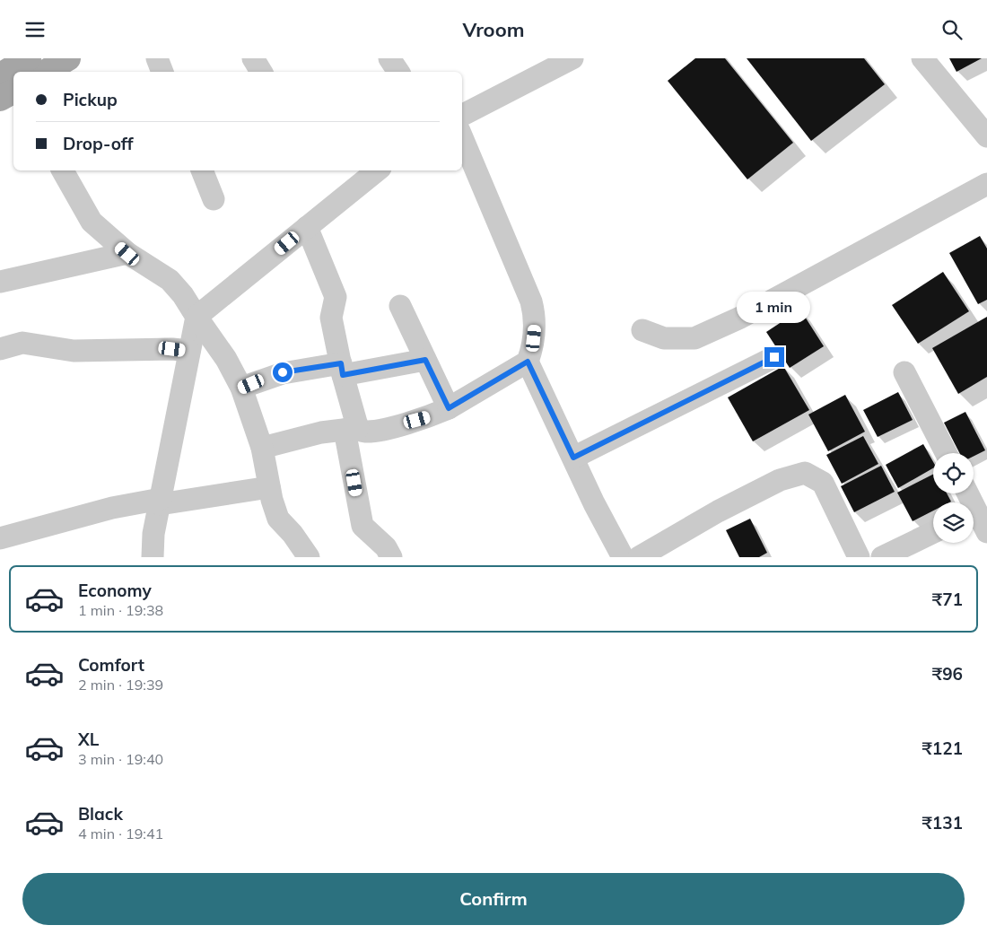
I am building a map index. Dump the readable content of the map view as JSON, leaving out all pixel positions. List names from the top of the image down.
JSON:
{
  "page": {
    "header": "Vroom",
    "banner": ["Pickup", "Drop-off"],
    "bubble": "1 min",
    "list": [
      {
        "name": "Economy",
        "note": "1 min · 19:38",
        "value": "₹71"
      },
      {
        "name": "Comfort",
        "note": "2 min · 19:39",
        "value": "₹96"
      },
      {
        "name": "XL",
        "note": "3 min · 19:40",
        "value": "₹121"
      },
      {
        "name": "Black",
        "note": "4 min · 19:41",
        "value": "₹131"
      }
    ],
    "buttons": "Confirm"
  }
}
